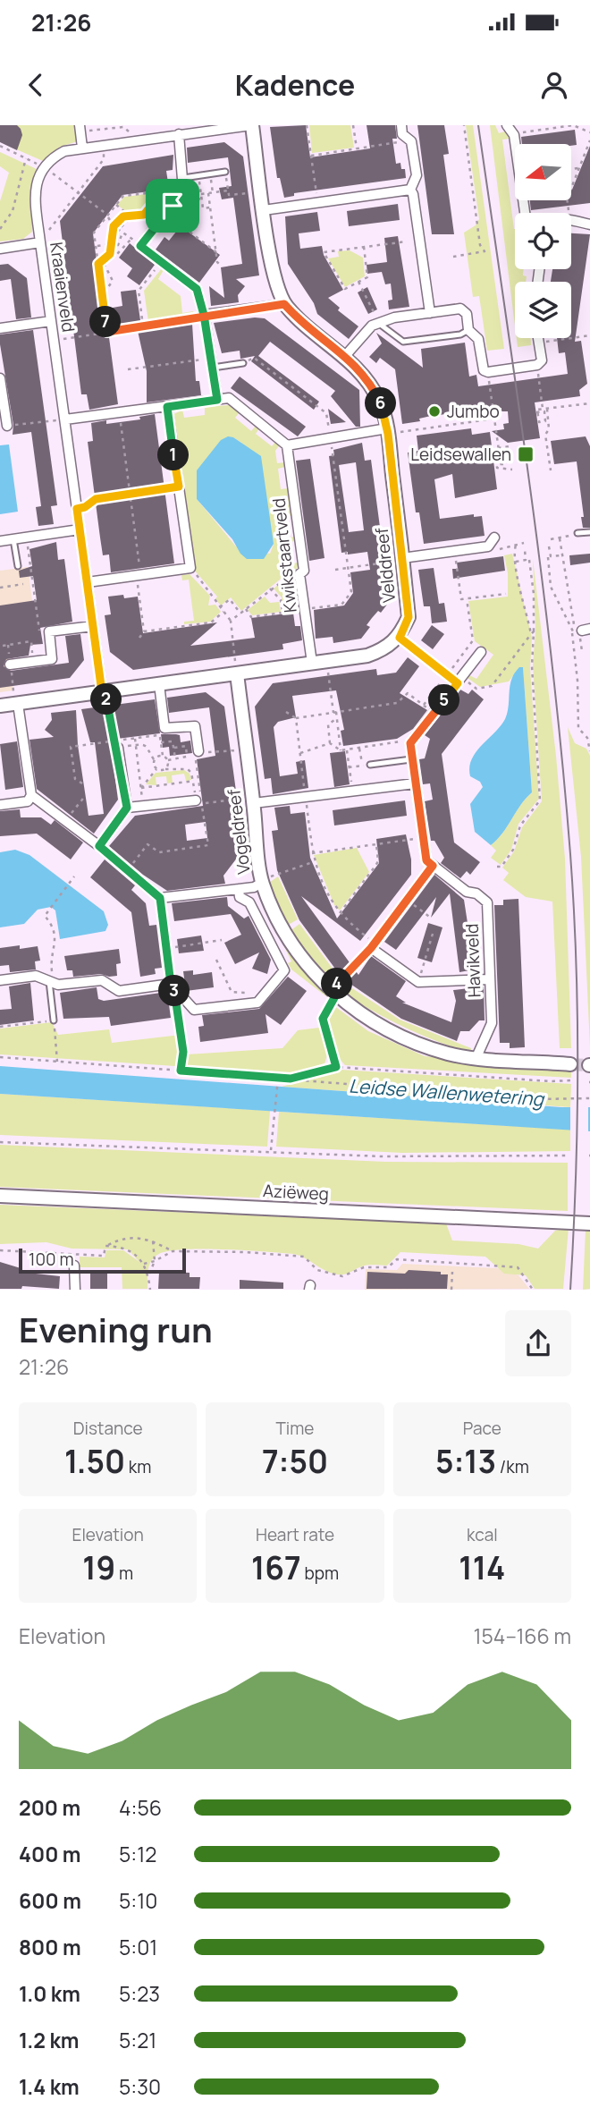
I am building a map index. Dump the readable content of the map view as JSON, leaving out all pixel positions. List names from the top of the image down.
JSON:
{
  "streets": {
    "street": [
      "Kraaienveld",
      "Kwikstaartveld",
      "Velddreef",
      "Vogeldreef",
      "Havikveld",
      "Aziëweg"
    ]
  },
  "crossings": [
    ["Vogeldreef", "Havikveld"]
  ],
  "water": ["Leidse Wallenwetering"],
  "places": {
    "other": ["Jumbo"],
    "transit": ["Leidsewallen"]
  },
  "scale_bar": "100 m",
  "north": "left",
  "page": {
    "status": "21:26",
    "header": "Kadence",
    "pins": [
      "7",
      "6",
      "1",
      "2",
      "5",
      "4",
      "3"
    ],
    "scale": "100 m",
    "heading": ["Evening run", "21:26"],
    "stats": [
      ["Distance", "1.50 km"],
      ["Time", "7:50"],
      ["Pace", "5:13 /km"],
      ["Elevation", "19 m"],
      ["Heart rate", "167 bpm"],
      ["kcal", "114"]
    ],
    "chart": ["Elevation", "154–166 m"],
    "list": [
      {
        "name": "200 m",
        "note": "4:56"
      },
      {
        "name": "400 m",
        "note": "5:12"
      },
      {
        "name": "600 m",
        "note": "5:10"
      },
      {
        "name": "800 m",
        "note": "5:01"
      },
      {
        "name": "1.0 km",
        "note": "5:23"
      },
      {
        "name": "1.2 km",
        "note": "5:21"
      },
      {
        "name": "1.4 km",
        "note": "5:30"
      }
    ]
  }
}
